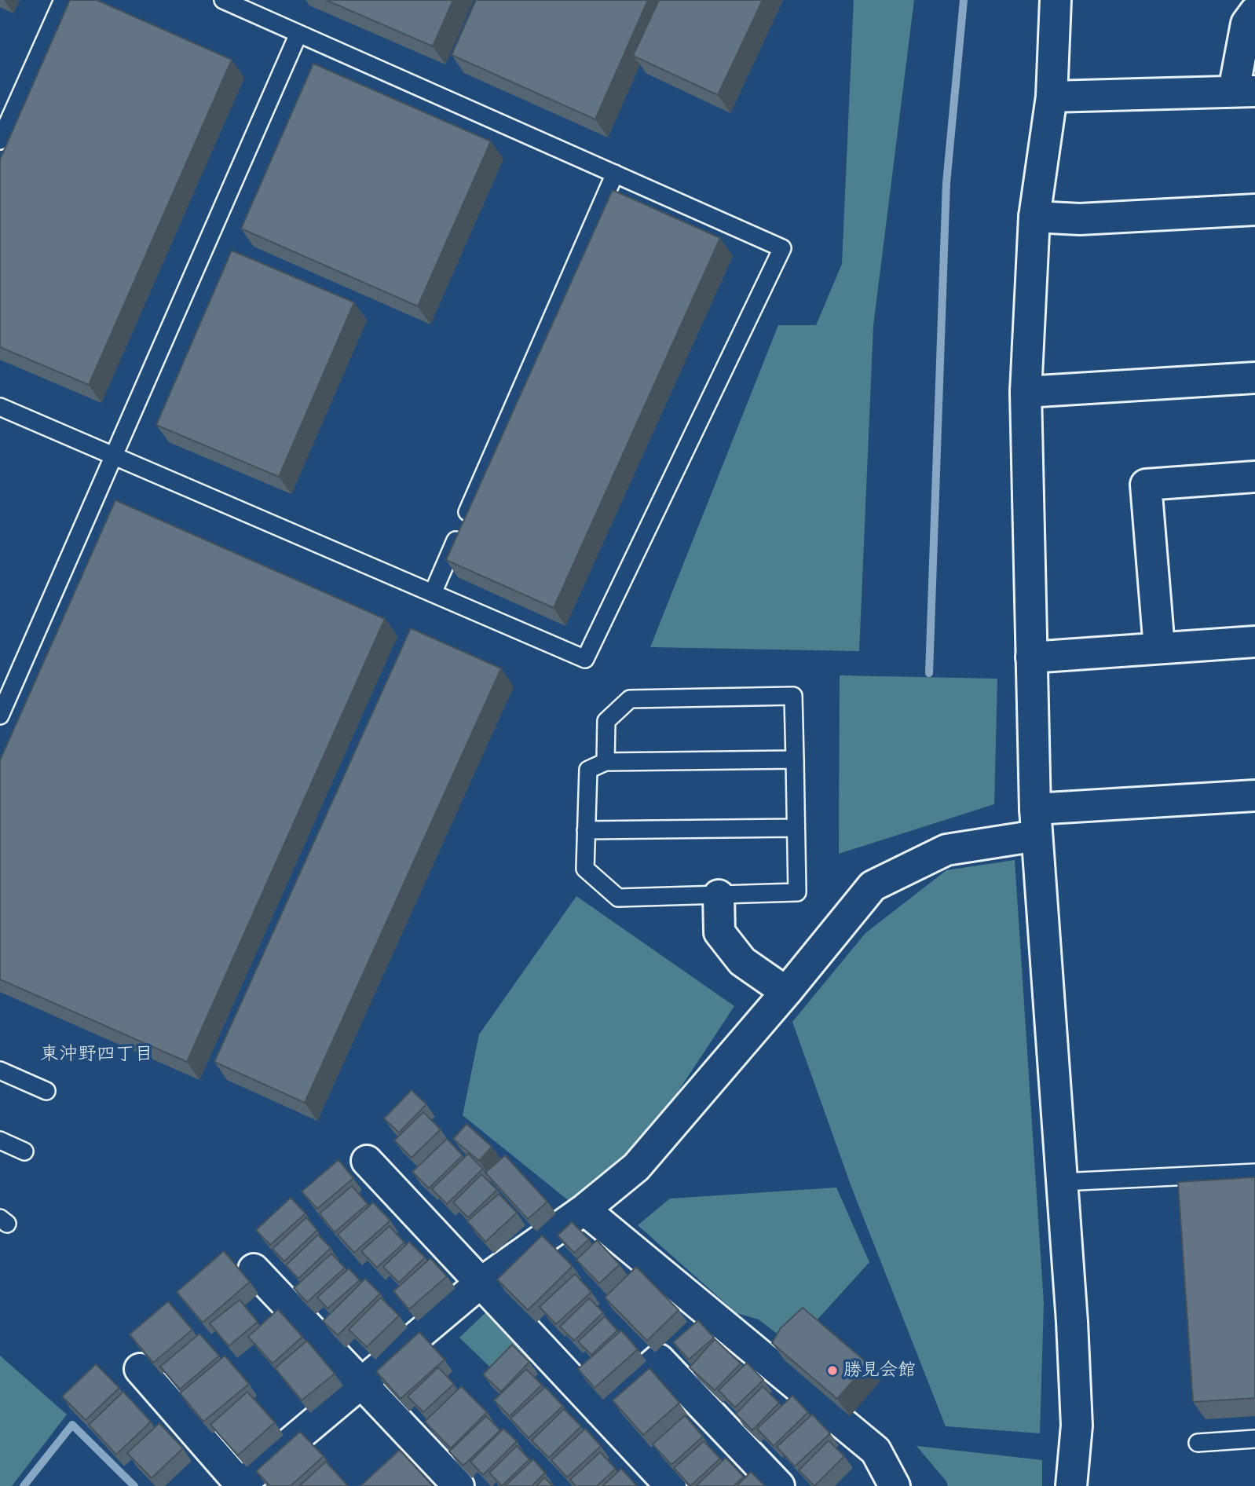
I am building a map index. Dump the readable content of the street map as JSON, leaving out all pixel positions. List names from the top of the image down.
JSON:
{
  "districts": ["東沖野四丁目"],
  "places": ["勝見会館"]
}
